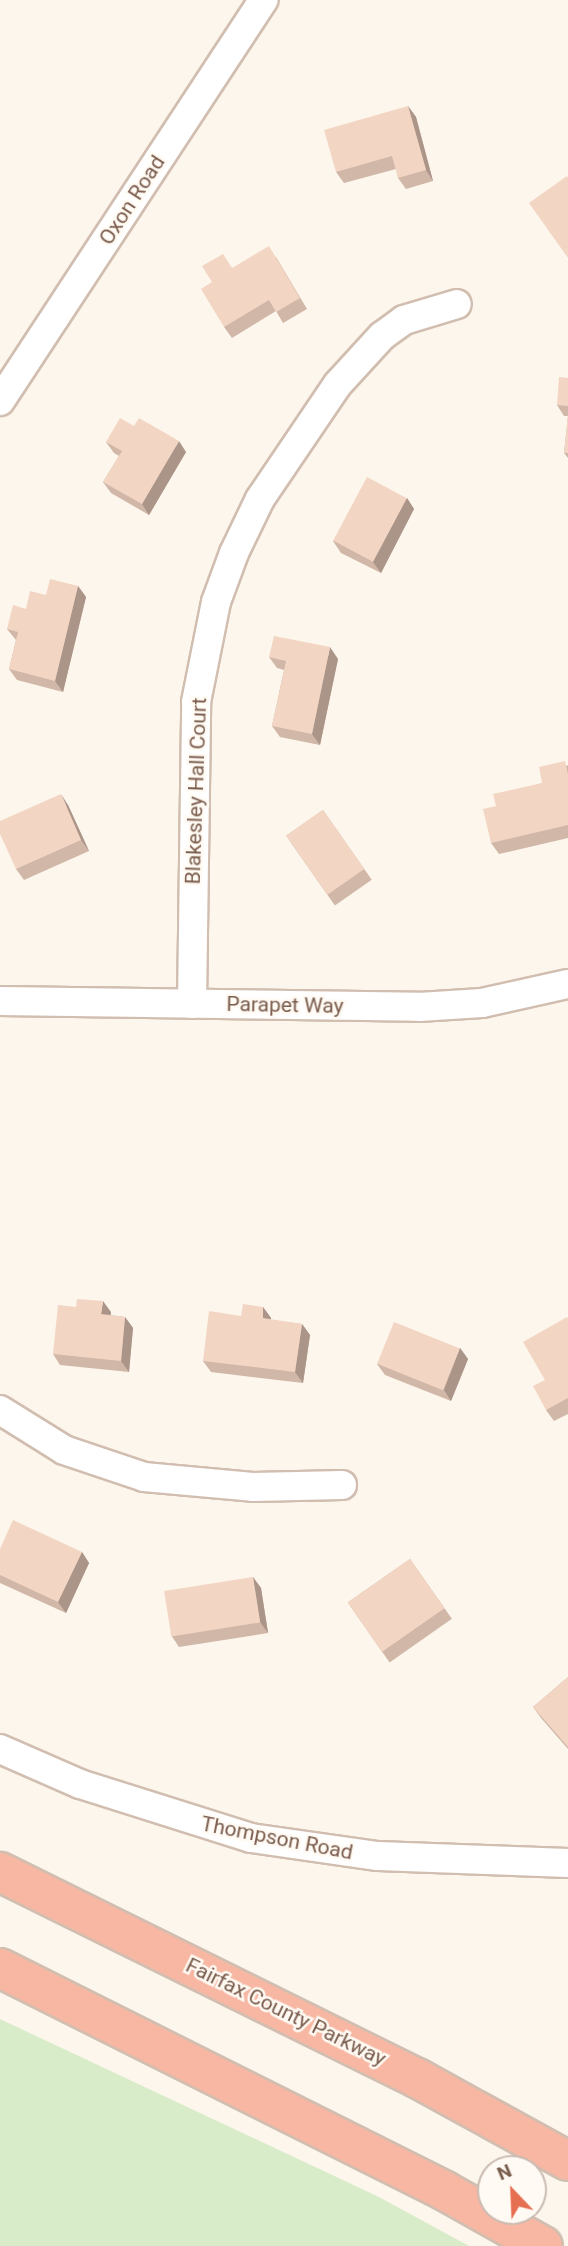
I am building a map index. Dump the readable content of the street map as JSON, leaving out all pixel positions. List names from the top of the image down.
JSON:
{
  "streets": {
    "highway": ["Fairfax County Parkway"],
    "street": [
      "Oxon Road",
      "Blakesley Hall Court",
      "Parapet Way",
      "Thompson Road"
    ]
  },
  "crossings": [
    ["Blakesley Hall Court", "Parapet Way"]
  ],
  "north": "top left"
}
